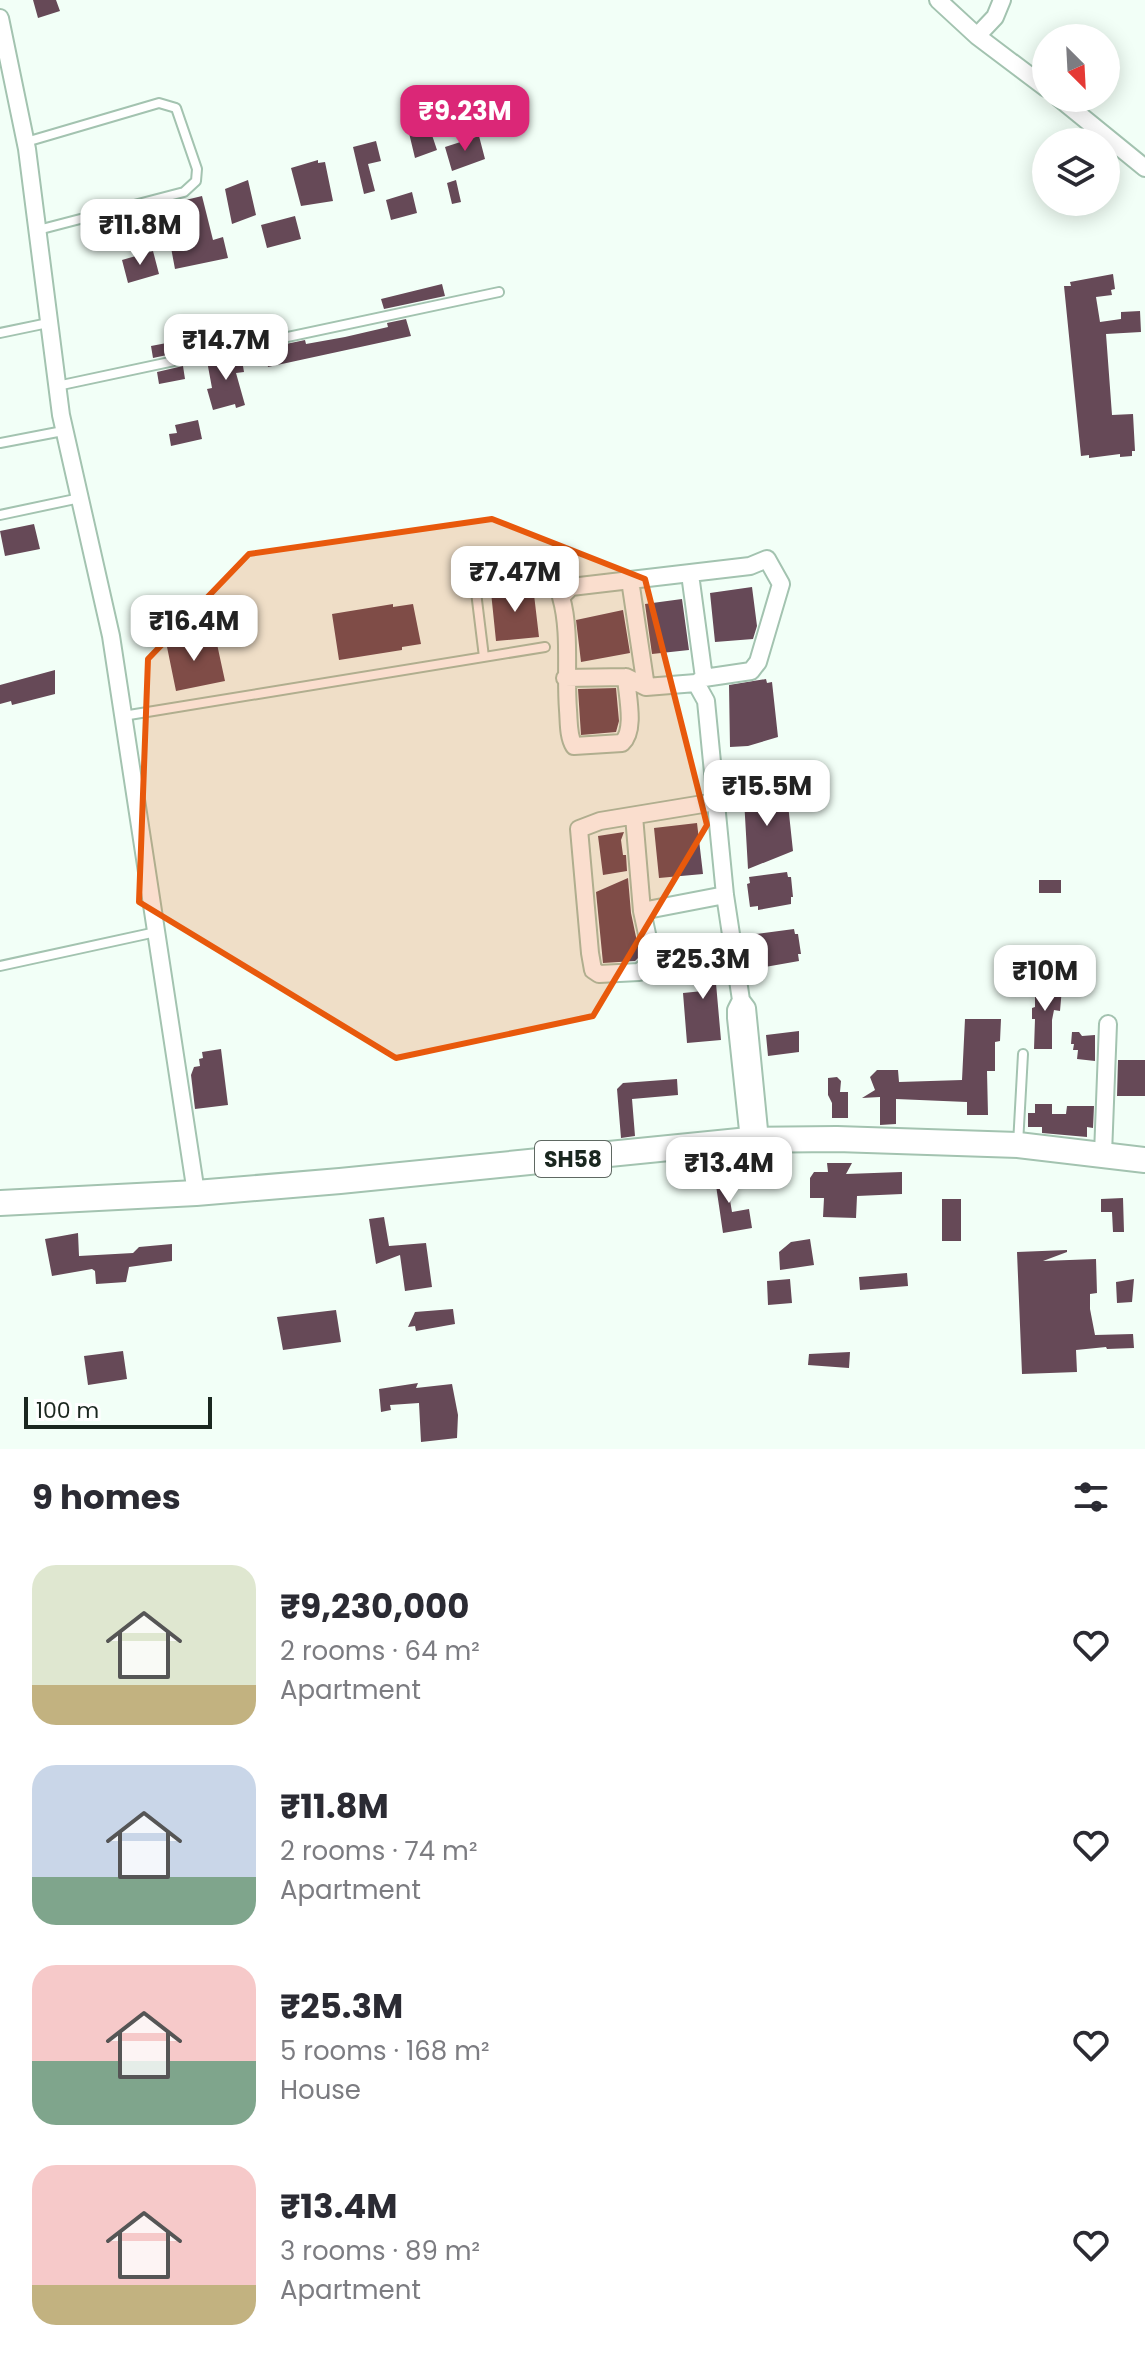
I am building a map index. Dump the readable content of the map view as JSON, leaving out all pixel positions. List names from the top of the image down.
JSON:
{
  "streets": {
    "main road": ["SH58"]
  },
  "scale_bar": "100 m",
  "north": "bottom right",
  "page": {
    "price": [
      "₹9.23M",
      "₹11.8M",
      "₹14.7M",
      "₹7.47M",
      "₹16.4M",
      "₹15.5M",
      "₹25.3M",
      "₹10M",
      "₹13.4M"
    ],
    "scale": "100 m",
    "heading": "9 homes",
    "list": [
      {
        "name": "₹9,230,000",
        "note": "2 rooms · 64 m² · Apartment"
      },
      {
        "name": "₹11.8M",
        "note": "2 rooms · 74 m² · Apartment"
      },
      {
        "name": "₹25.3M",
        "note": "5 rooms · 168 m² · House"
      },
      {
        "name": "₹13.4M",
        "note": "3 rooms · 89 m² · Apartment"
      }
    ]
  }
}
